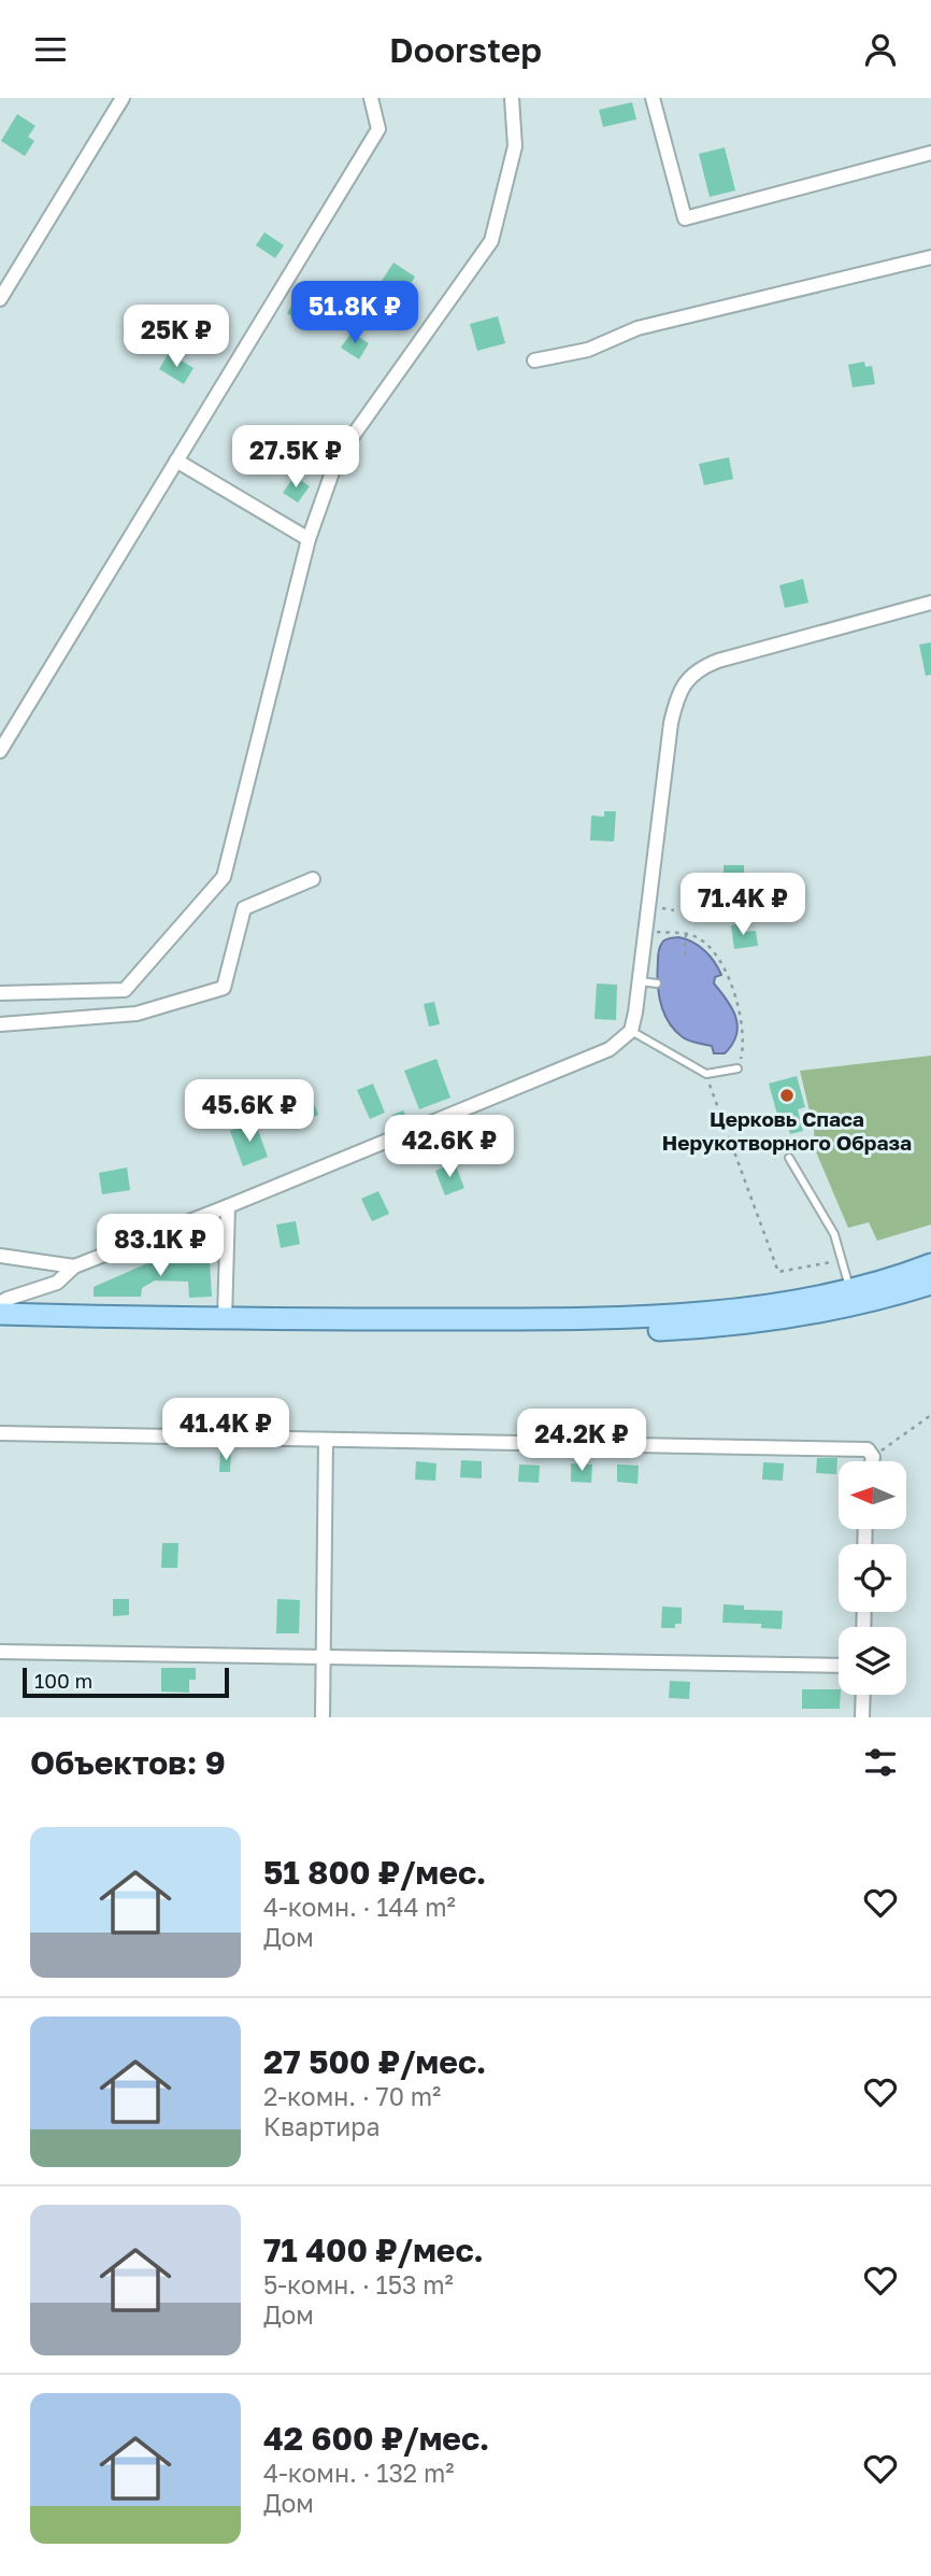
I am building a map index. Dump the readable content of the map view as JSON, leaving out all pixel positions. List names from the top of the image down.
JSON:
{
  "places": ["Церковь Спаса Нерукотворного Образа"],
  "scale_bar": "100 m",
  "north": "left",
  "page": {
    "header": "Doorstep",
    "price": [
      "51.8K ₽",
      "25K ₽",
      "27.5K ₽",
      "71.4K ₽",
      "45.6K ₽",
      "42.6K ₽",
      "83.1K ₽",
      "41.4K ₽",
      "24.2K ₽"
    ],
    "scale": "100 m",
    "heading": "Объектов: 9",
    "list": [
      {
        "name": "51 800 ₽/мес.",
        "note": "4-комн. · 144 m² · Дом"
      },
      {
        "name": "27 500 ₽/мес.",
        "note": "2-комн. · 70 m² · Квартира"
      },
      {
        "name": "71 400 ₽/мес.",
        "note": "5-комн. · 153 m² · Дом"
      },
      {
        "name": "42 600 ₽/мес.",
        "note": "4-комн. · 132 m² · Дом"
      }
    ]
  }
}
